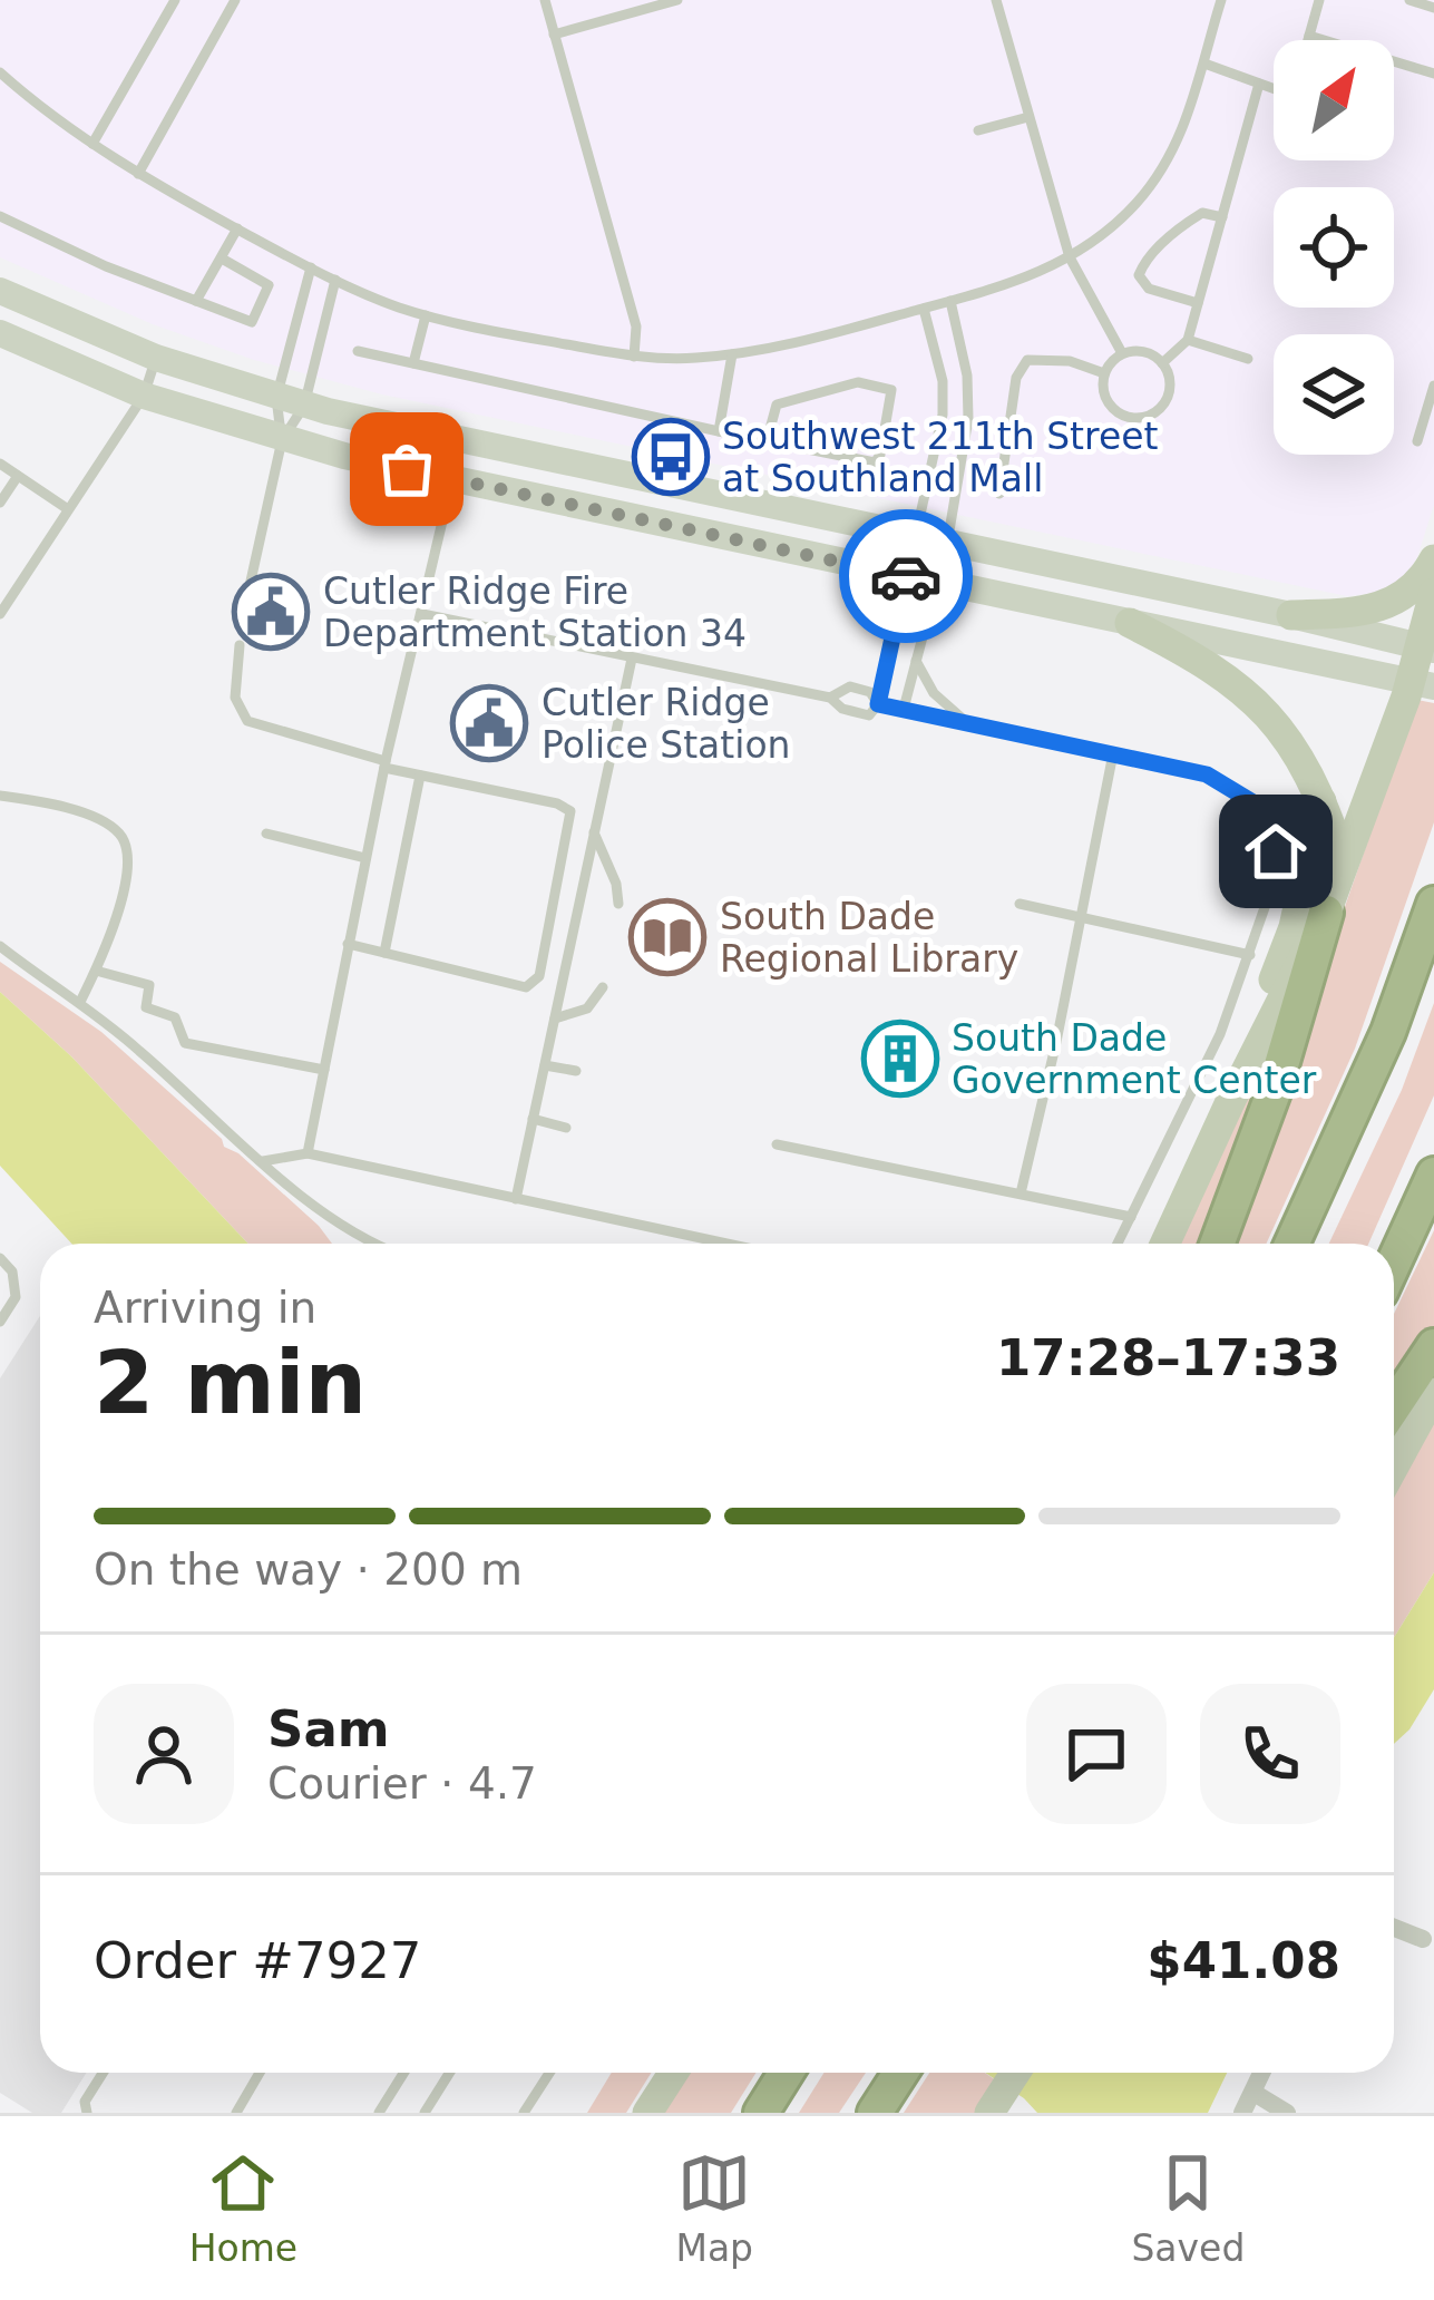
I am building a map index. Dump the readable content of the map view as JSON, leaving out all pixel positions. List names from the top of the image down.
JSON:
{
  "places": {
    "bus stop": ["Southwest 211th Street at Southland Mall"],
    "public building": ["Cutler Ridge Fire Department Station 34", "Cutler Ridge Police Station"],
    "library": ["South Dade Regional Library"],
    "building": ["South Dade Government Center"]
  },
  "north": "top right",
  "page": {
    "heading": ["2 min", "Arriving in", "17:28–17:33"],
    "panel": [
      "Sam",
      "Courier · 4.7",
      "Order #7927",
      "$41.08"
    ],
    "bar": "On the way · 200 m",
    "tabs": ["Home", "Map", "Saved"]
  }
}
